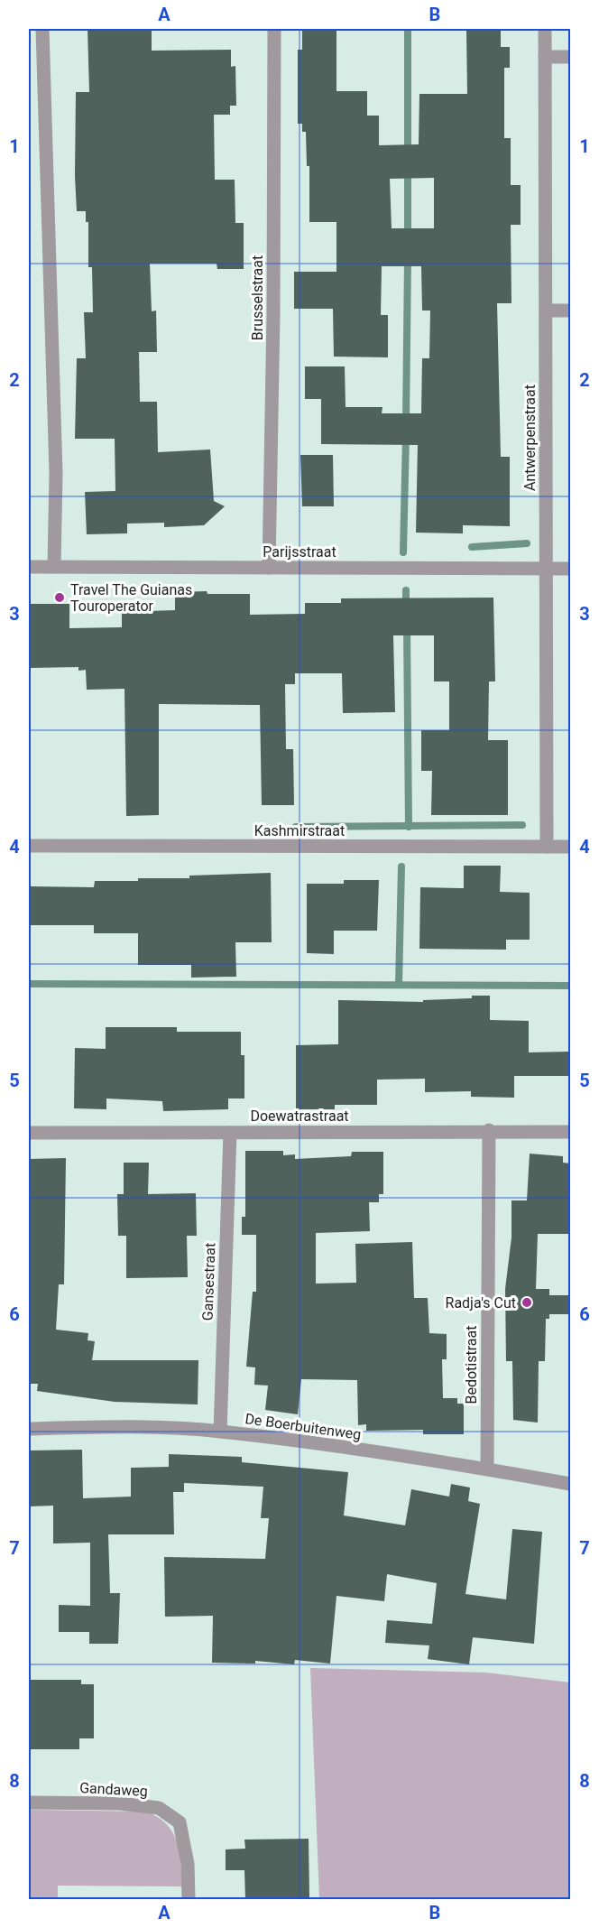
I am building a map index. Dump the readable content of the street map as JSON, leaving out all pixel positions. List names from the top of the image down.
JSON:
{
  "streets": {
    "street": [
      "Brusselstraat",
      "Antwerpenstraat",
      "Parijsstraat",
      "Kashmirstraat",
      "Doewatrastraat",
      "Gansestraat",
      "Bedotistraat",
      "De Boerbuitenweg",
      "Gandaweg"
    ]
  },
  "crossings": [
    ["Brusselstraat", "Parijsstraat"],
    ["Antwerpenstraat", "Parijsstraat"],
    ["Antwerpenstraat", "Kashmirstraat"],
    ["Doewatrastraat", "Gansestraat"],
    ["Doewatrastraat", "Bedotistraat"],
    ["Gansestraat", "De Boerbuitenweg"],
    ["Bedotistraat", "De Boerbuitenweg"]
  ],
  "places": ["Travel The Guianas Touroperator", "Radja's Cut"],
  "grid": {
    "columns": ["A", "B"],
    "rows": [
      "1",
      "2",
      "3",
      "4",
      "5",
      "6",
      "7",
      "8"
    ]
  }
}
